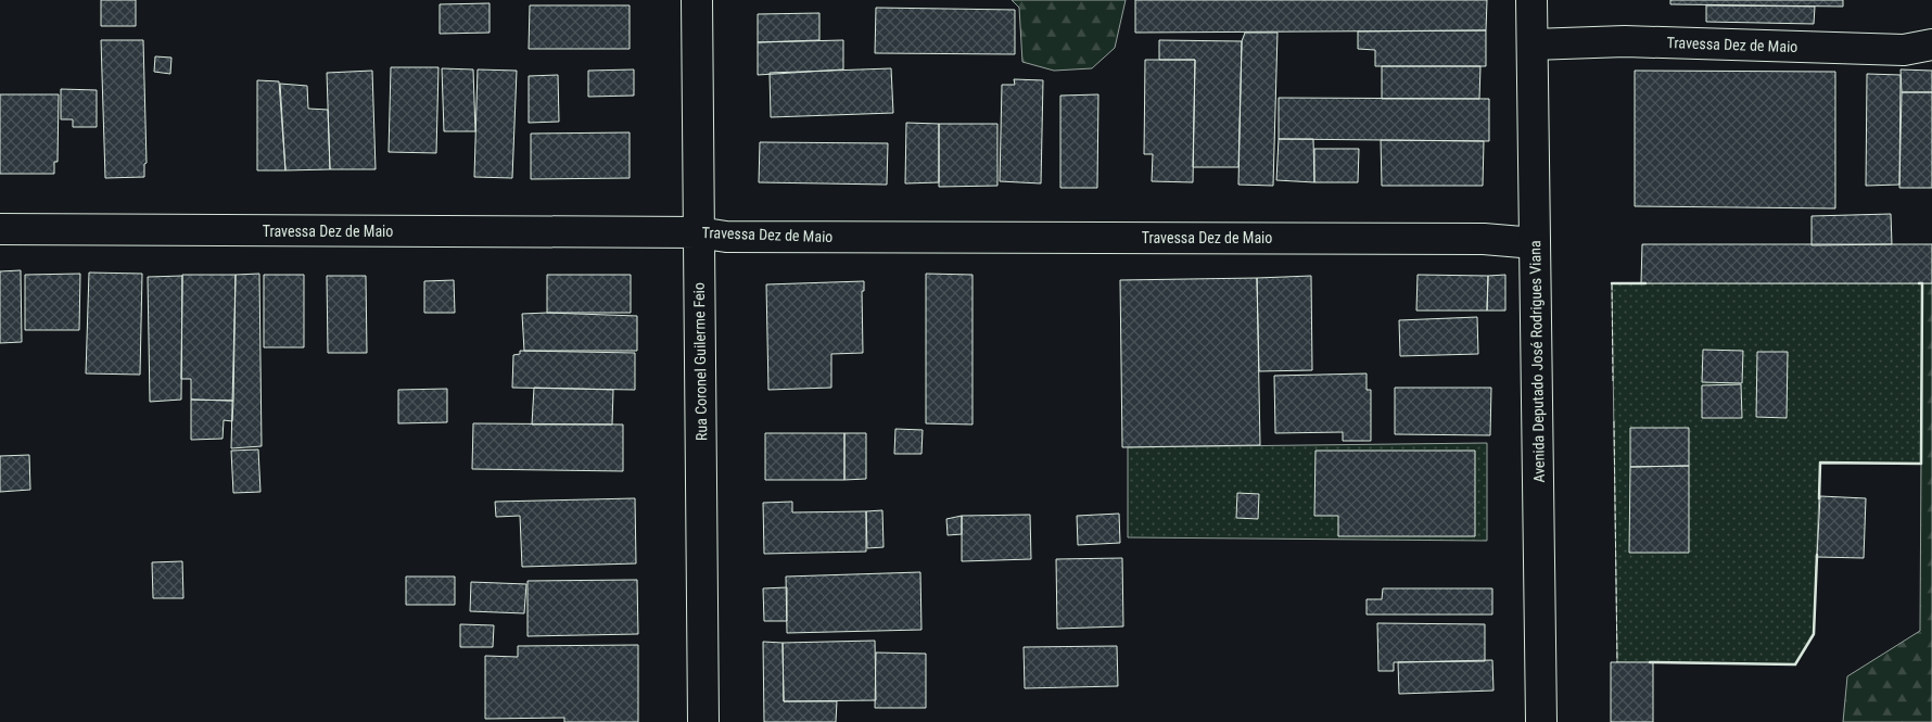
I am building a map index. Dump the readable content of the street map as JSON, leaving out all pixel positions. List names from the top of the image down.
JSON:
{
  "streets": {
    "street": ["Travessa Dez de Maio", "Rua Coronel Guilerme Feio", "Avenida Deputado José Rodrigues Viana"]
  },
  "crossings": [
    ["Travessa Dez de Maio", "Rua Coronel Guilerme Feio"],
    ["Travessa Dez de Maio", "Avenida Deputado José Rodrigues Viana"]
  ]
}
